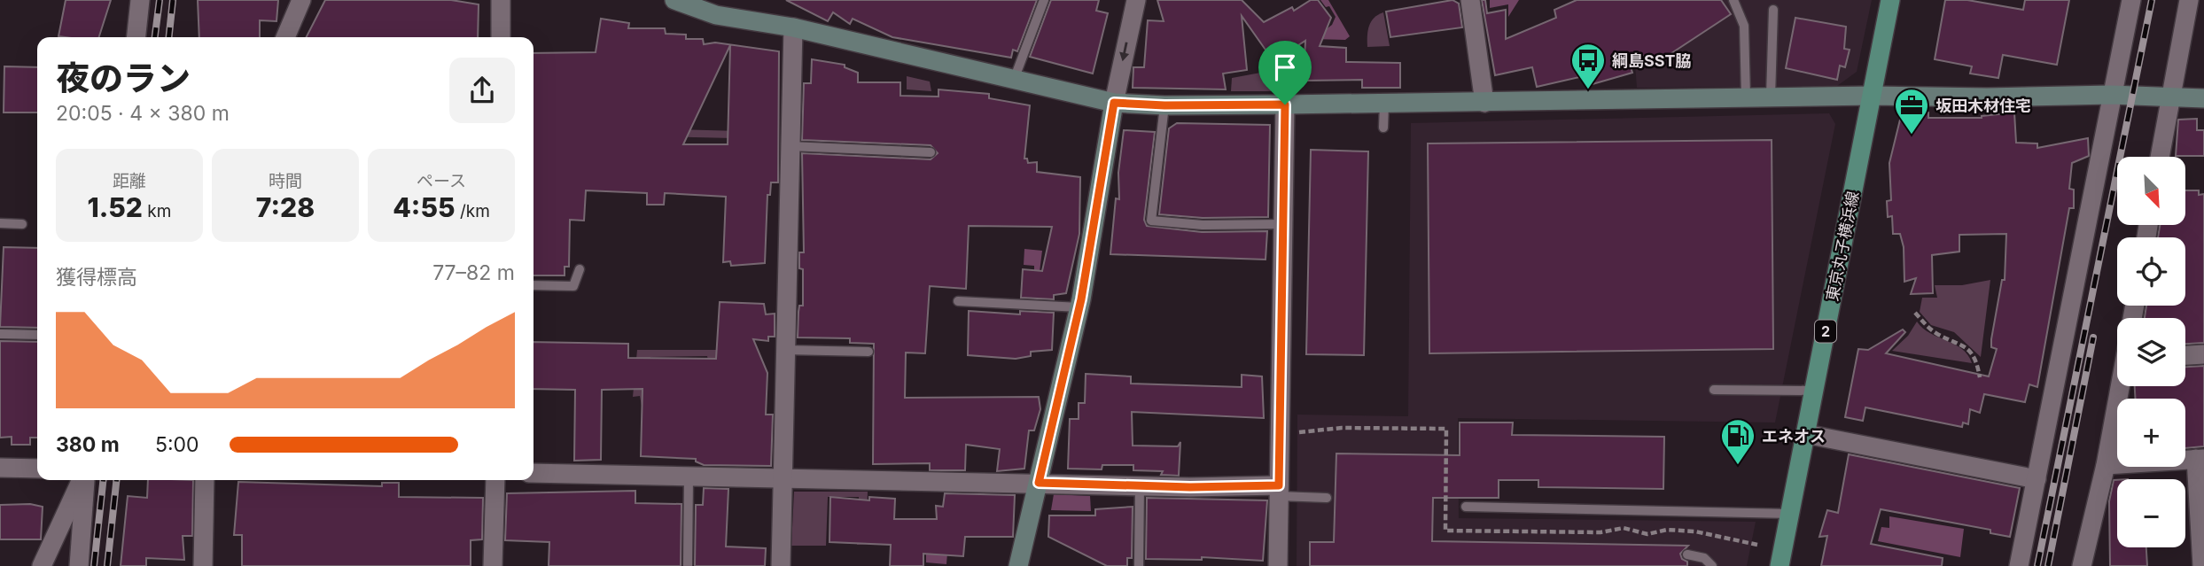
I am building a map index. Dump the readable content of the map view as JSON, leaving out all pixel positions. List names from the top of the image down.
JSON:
{
  "streets": {
    "main road": ["東京丸子横浜線", "2"]
  },
  "places": {
    "bus stop": ["綱島SST脇"],
    "office": ["坂田木材住宅"],
    "fuel station": ["エネオス"]
  },
  "north": "bottom right",
  "page": {
    "heading": ["夜のラン", "20:05 · 4 × 380 m"],
    "stats": [
      ["距離", "1.52 km"],
      ["時間", "7:28"],
      ["ペース", "4:55 /km"]
    ],
    "map_buttons": ["+", "−"],
    "chart": ["獲得標高", "77–82 m"],
    "list": [
      {
        "name": "380 m",
        "note": "5:00"
      }
    ]
  }
}
